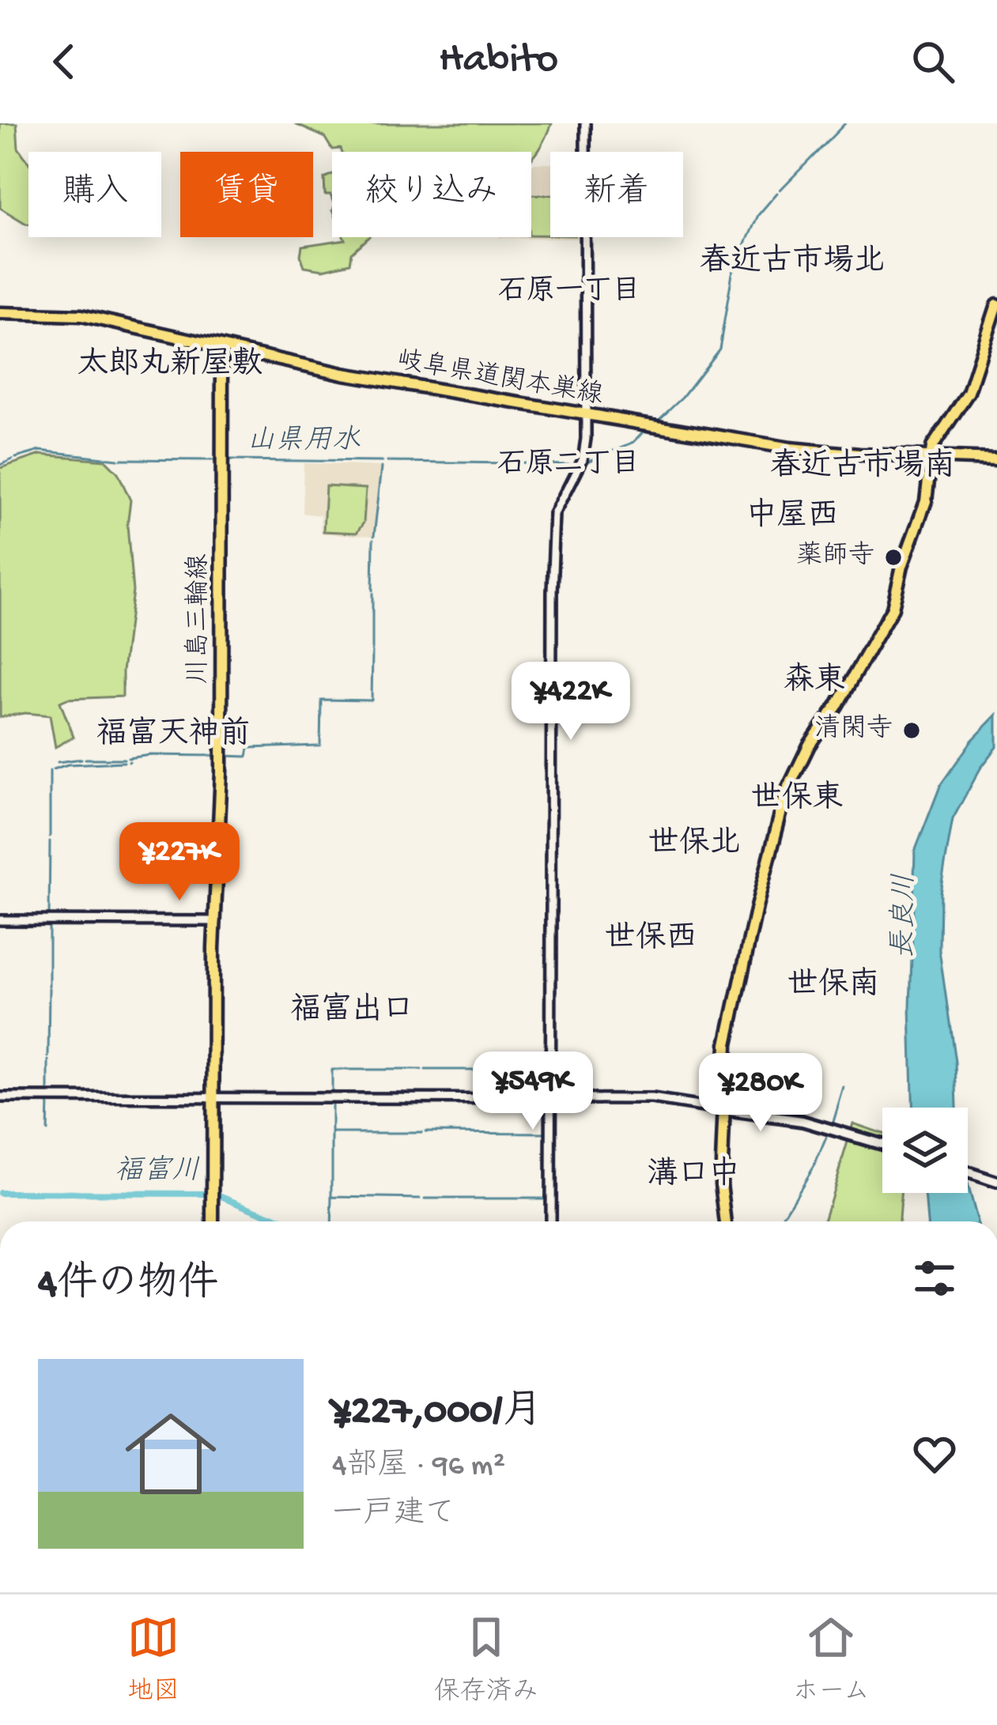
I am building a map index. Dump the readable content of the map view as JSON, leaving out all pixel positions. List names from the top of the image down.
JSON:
{
  "streets": {
    "main road": ["岐阜県道関本巣線", "川島三輪線"]
  },
  "crossings": [
    ["岐阜県道関本巣線", "川島三輪線"]
  ],
  "districts": [
    "春近古市場北",
    "石原一丁目",
    "太郎丸新屋敷",
    "石原二丁目",
    "春近古市場南",
    "中屋西",
    "森東",
    "福富天神前",
    "世保東",
    "世保北",
    "世保西",
    "世保南",
    "福富出口",
    "溝口中"
  ],
  "water": ["山県用水", "長良川", "福富川"],
  "places": ["薬師寺", "清閑寺"],
  "page": {
    "header": "Habito",
    "chip": [
      "購入",
      "賃貸",
      "絞り込み",
      "新着"
    ],
    "price": [
      "¥422K",
      "¥227K",
      "¥549K",
      "¥280K"
    ],
    "heading": "4件の物件",
    "list": [
      {
        "name": "¥227,000/月",
        "note": "4部屋 · 96 m² · 一戸建て"
      }
    ],
    "tabs": ["地図", "保存済み", "ホーム"]
  }
}
